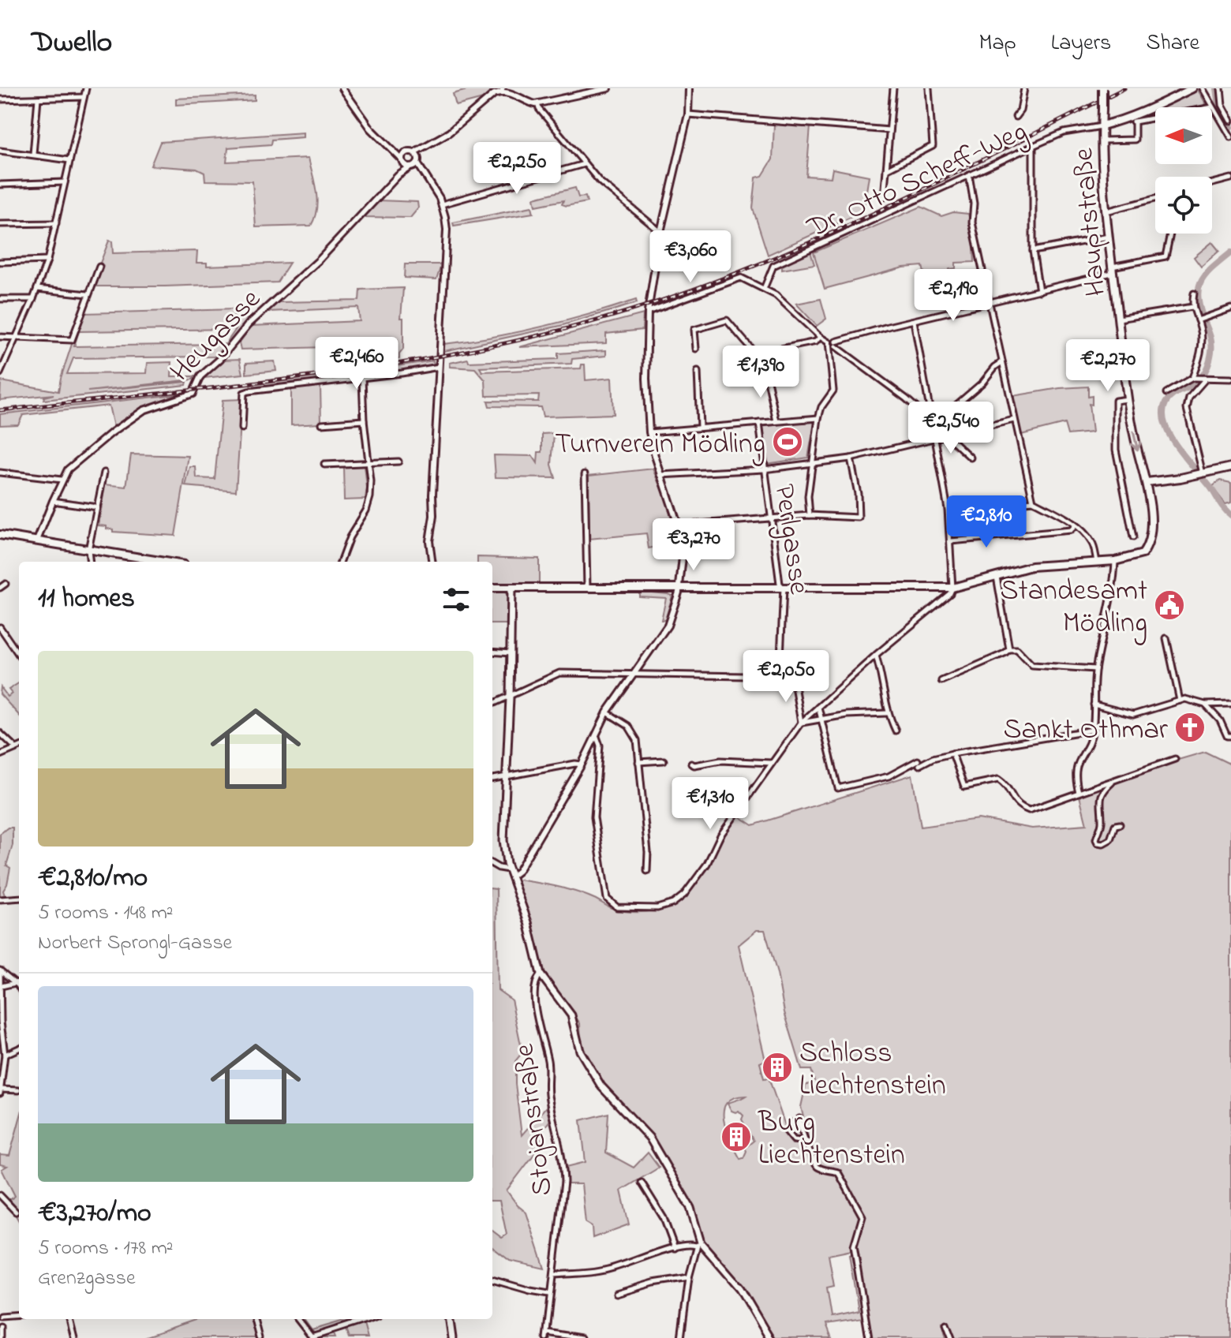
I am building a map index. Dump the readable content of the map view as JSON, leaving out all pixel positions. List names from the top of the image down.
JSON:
{
  "streets": {
    "main road": ["Hauptstraße"],
    "street": [
      "Dr. Otto Scheff-Weg",
      "Heugasse",
      "Perlgasse",
      "Stojanstraße"
    ]
  },
  "crossings": [
    ["Dr. Otto Scheff-Weg", "Hauptstraße"]
  ],
  "places": {
    "sports": ["Turnverein Mödling"],
    "public building": ["Standesamt Mödling"],
    "church": ["Sankt Othmar"],
    "building": ["Schloss Liechtenstein", "Burg Liechtenstein"]
  },
  "north": "left",
  "page": {
    "header": "Dwello",
    "nav": ["Map", "Layers", "Share"],
    "price": [
      "€2,250",
      "€3,060",
      "€2,190",
      "€2,460",
      "€2,270",
      "€1,390",
      "€2,540",
      "€2,810",
      "€3,270",
      "€2,050",
      "€1,310"
    ],
    "heading": "11 homes",
    "list": [
      {
        "name": "€2,810/mo",
        "note": "5 rooms · 148 m² · Norbert Sprongl-Gasse"
      },
      {
        "name": "€3,270/mo",
        "note": "5 rooms · 178 m² · Grenzgasse"
      }
    ]
  }
}
